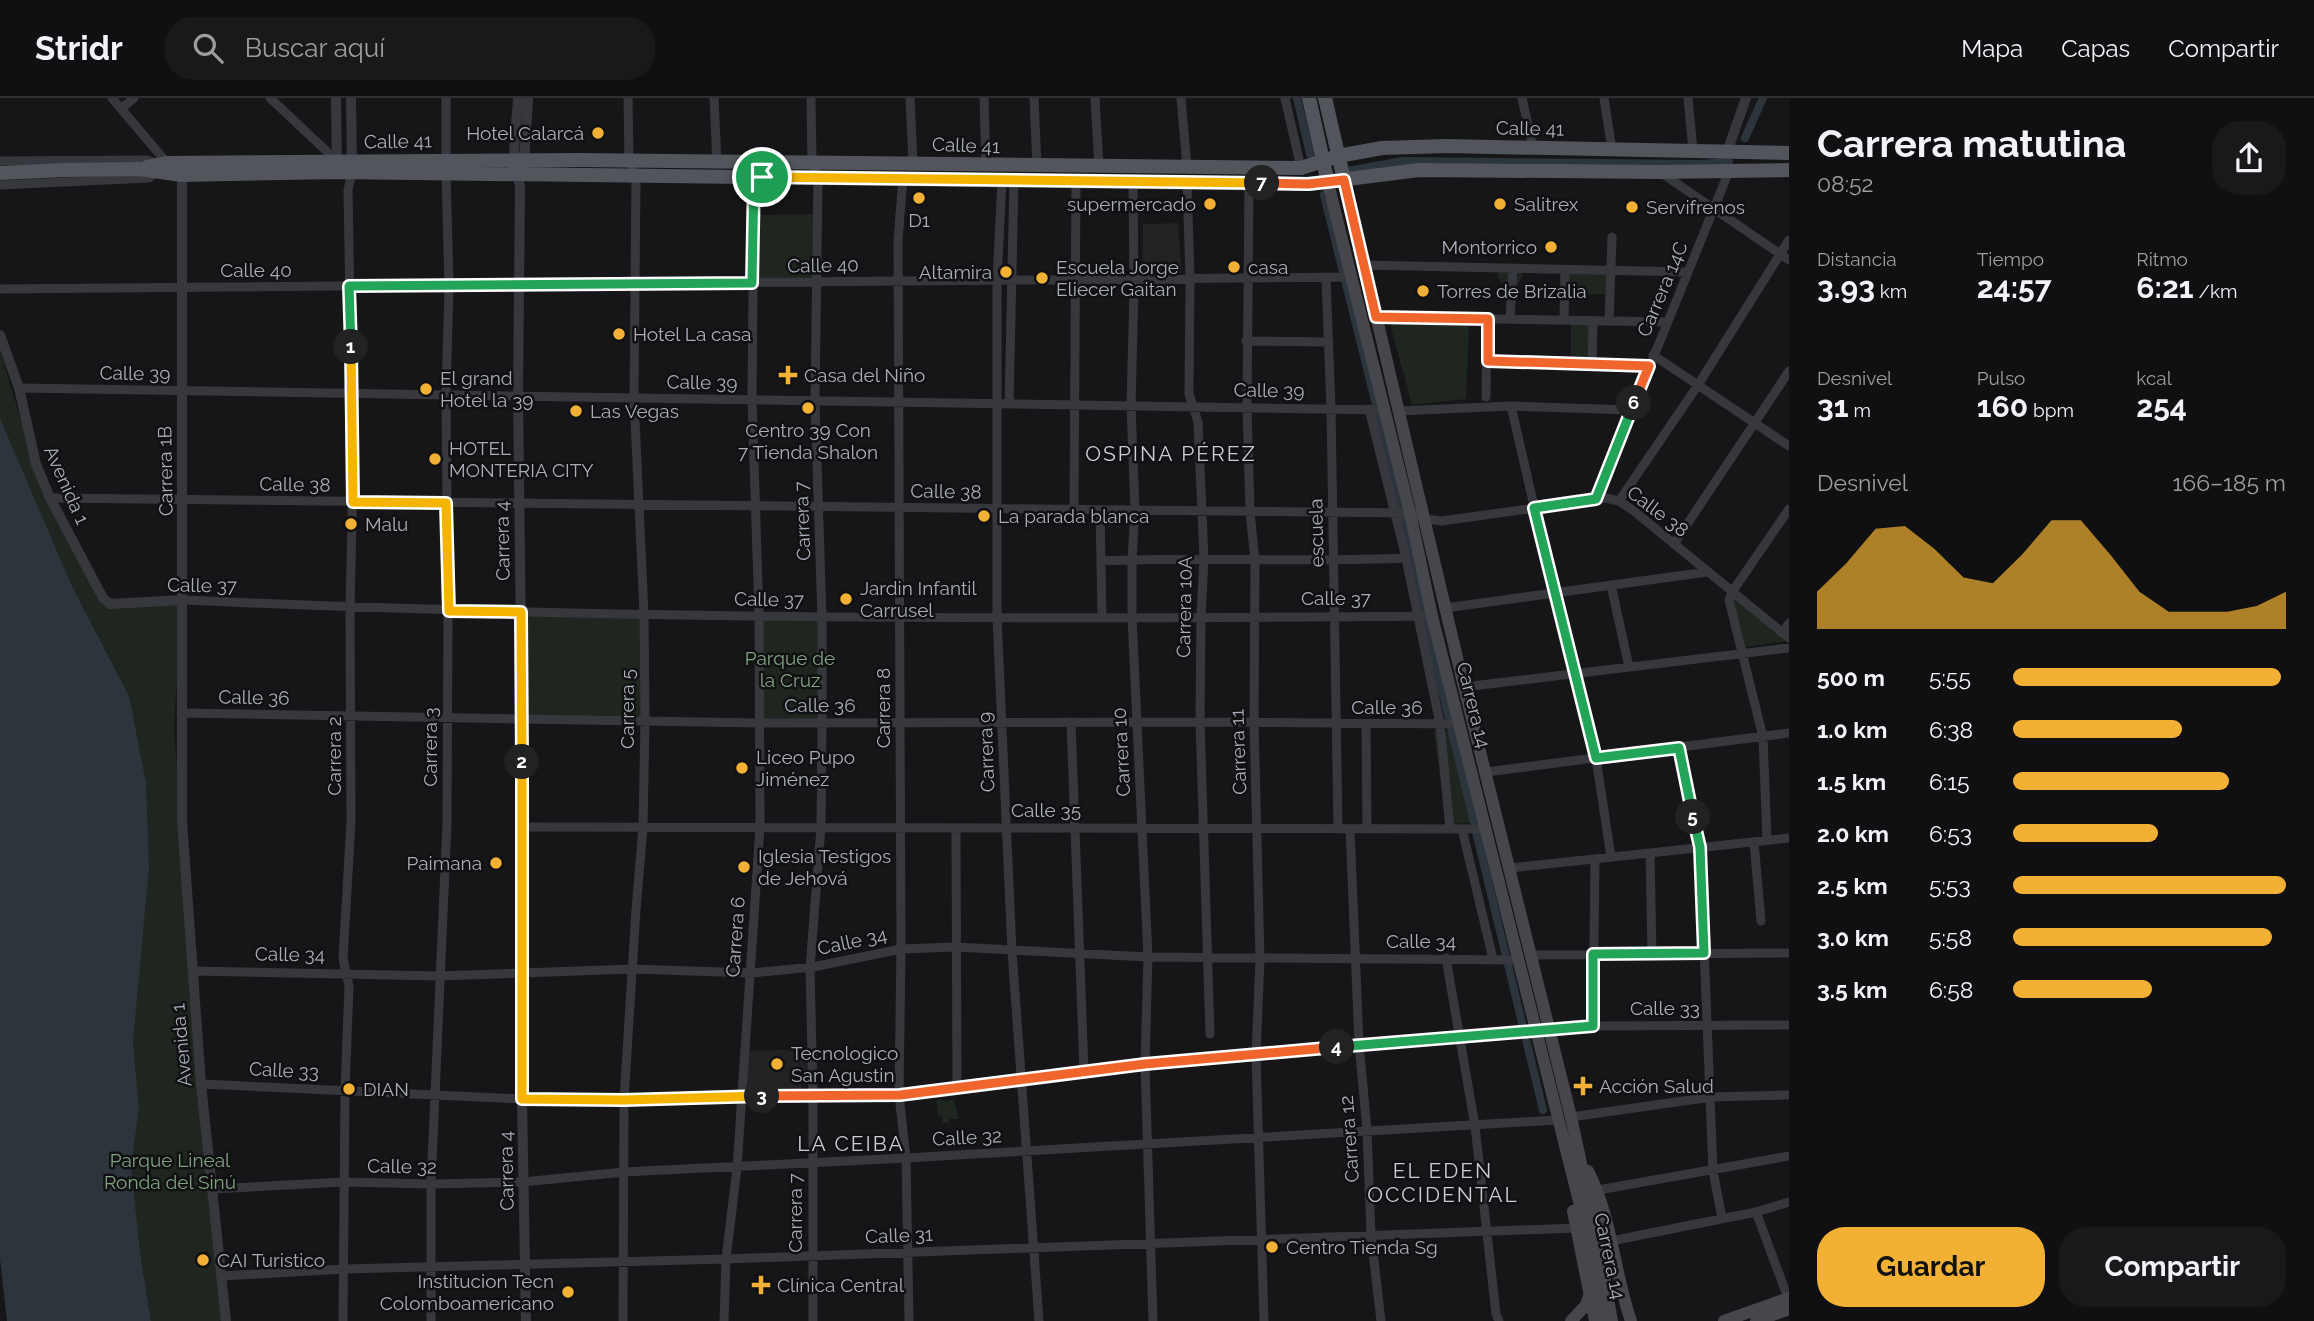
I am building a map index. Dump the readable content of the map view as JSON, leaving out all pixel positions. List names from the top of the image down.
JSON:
{
  "streets": {
    "main road": ["Calle 41", "Carrera 14"],
    "street": [
      "Calle 40",
      "Carrera 14C",
      "Calle 39",
      "Carrera 1B",
      "Calle 38",
      "Avenida 1",
      "Carrera 7",
      "escuela",
      "Carrera 4",
      "Calle 37",
      "Carrera 10A",
      "Calle 36",
      "Carrera 8",
      "Carrera 5",
      "Carrera 3",
      "Carrera 9",
      "Carrera 10",
      "Carrera 11",
      "Carrera 2",
      "Calle 35",
      "Carrera 6",
      "Calle 34",
      "Calle 33",
      "Calle 32",
      "Carrera 12",
      "Calle 31"
    ]
  },
  "crossings": [
    ["Calle 41", "Carrera 14C"],
    ["Calle 41", "Carrera 1B"],
    ["Calle 41", "Carrera 7"],
    ["Calle 41", "Carrera 4"],
    ["Calle 41", "Carrera 10A"],
    ["Calle 41", "Carrera 14"],
    ["Calle 41", "Carrera 8"],
    ["Calle 41", "Carrera 5"],
    ["Calle 41", "Carrera 3"],
    ["Calle 41", "Carrera 9"],
    ["Calle 41", "Carrera 10"],
    ["Calle 41", "Carrera 11"],
    ["Calle 41", "Carrera 2"],
    ["Calle 41", "Carrera 6"],
    ["Calle 40", "Carrera 1B"],
    ["Calle 40", "Carrera 7"],
    ["Calle 40", "escuela"],
    ["Calle 40", "Carrera 4"],
    ["Calle 40", "Carrera 10A"],
    ["Calle 40", "Carrera 14"],
    ["Calle 40", "Carrera 8"],
    ["Calle 40", "Carrera 5"],
    ["Calle 40", "Carrera 3"],
    ["Calle 40", "Carrera 9"],
    ["Calle 40", "Carrera 10"],
    ["Calle 40", "Carrera 11"],
    ["Calle 40", "Carrera 2"],
    ["Calle 40", "Carrera 6"],
    ["Carrera 14C", "Calle 38"],
    ["Calle 39", "Carrera 1B"],
    ["Calle 39", "Avenida 1"],
    ["Calle 39", "Carrera 7"],
    ["Calle 39", "escuela"],
    ["Calle 39", "Carrera 4"],
    ["Calle 39", "Carrera 10A"],
    ["Calle 39", "Carrera 14"],
    ["Calle 39", "Carrera 8"],
    ["Calle 39", "Carrera 5"],
    ["Calle 39", "Carrera 3"],
    ["Calle 39", "Carrera 9"],
    ["Calle 39", "Carrera 10"],
    ["Calle 39", "Carrera 11"],
    ["Calle 39", "Carrera 2"],
    ["Calle 39", "Carrera 6"],
    ["Carrera 1B", "Calle 38"],
    ["Carrera 1B", "Avenida 1"],
    ["Carrera 1B", "Calle 37"],
    ["Carrera 1B", "Calle 36"],
    ["Calle 38", "Avenida 1"],
    ["Calle 38", "Carrera 7"],
    ["Calle 38", "escuela"],
    ["Calle 38", "Carrera 4"],
    ["Calle 38", "Carrera 10A"],
    ["Calle 38", "Carrera 14"],
    ["Calle 38", "Carrera 8"],
    ["Calle 38", "Carrera 5"],
    ["Calle 38", "Carrera 3"],
    ["Calle 38", "Carrera 9"],
    ["Calle 38", "Carrera 10"],
    ["Calle 38", "Carrera 11"],
    ["Calle 38", "Carrera 2"],
    ["Calle 38", "Carrera 6"],
    ["Avenida 1", "Calle 37"],
    ["Avenida 1", "Calle 34"],
    ["Avenida 1", "Calle 33"],
    ["Avenida 1", "Calle 32"],
    ["Avenida 1", "Calle 31"],
    ["Carrera 7", "Calle 37"],
    ["Carrera 7", "Calle 36"],
    ["Carrera 7", "Calle 35"],
    ["Carrera 7", "Calle 34"],
    ["Carrera 7", "Calle 33"],
    ["Carrera 7", "Calle 32"],
    ["Carrera 7", "Calle 31"],
    ["escuela", "Calle 37"],
    ["escuela", "Calle 36"],
    ["escuela", "Calle 35"],
    ["Carrera 4", "Calle 37"],
    ["Carrera 4", "Calle 36"],
    ["Carrera 4", "Calle 35"],
    ["Carrera 4", "Calle 34"],
    ["Carrera 4", "Calle 33"],
    ["Carrera 4", "Calle 32"],
    ["Carrera 4", "Calle 31"],
    ["Calle 37", "Carrera 10A"],
    ["Calle 37", "Carrera 14"],
    ["Calle 37", "Carrera 8"],
    ["Calle 37", "Carrera 5"],
    ["Calle 37", "Carrera 3"],
    ["Calle 37", "Carrera 9"],
    ["Calle 37", "Carrera 10"],
    ["Calle 37", "Carrera 11"],
    ["Calle 37", "Carrera 2"],
    ["Calle 37", "Carrera 6"],
    ["Carrera 10A", "Calle 36"],
    ["Carrera 10A", "Calle 35"],
    ["Carrera 10A", "Calle 34"],
    ["Calle 36", "Carrera 14"],
    ["Calle 36", "Carrera 8"],
    ["Calle 36", "Carrera 5"],
    ["Calle 36", "Carrera 3"],
    ["Calle 36", "Carrera 9"],
    ["Calle 36", "Carrera 10"],
    ["Calle 36", "Carrera 11"],
    ["Calle 36", "Carrera 2"],
    ["Calle 36", "Carrera 6"],
    ["Carrera 14", "Calle 35"],
    ["Carrera 14", "Calle 34"],
    ["Carrera 14", "Calle 33"],
    ["Carrera 14", "Calle 32"],
    ["Carrera 14", "Calle 31"],
    ["Carrera 8", "Calle 35"],
    ["Carrera 8", "Calle 34"],
    ["Carrera 8", "Calle 33"],
    ["Carrera 8", "Calle 32"],
    ["Carrera 8", "Calle 31"],
    ["Carrera 5", "Calle 35"],
    ["Carrera 5", "Calle 34"],
    ["Carrera 5", "Calle 33"],
    ["Carrera 5", "Calle 32"],
    ["Carrera 5", "Calle 31"],
    ["Carrera 3", "Calle 34"],
    ["Carrera 3", "Calle 33"],
    ["Carrera 3", "Calle 32"],
    ["Carrera 3", "Calle 31"],
    ["Carrera 9", "Calle 35"],
    ["Carrera 9", "Calle 34"],
    ["Carrera 9", "Calle 33"],
    ["Carrera 9", "Calle 32"],
    ["Carrera 9", "Calle 31"],
    ["Carrera 10", "Calle 35"],
    ["Carrera 10", "Calle 34"],
    ["Carrera 10", "Calle 33"],
    ["Carrera 10", "Calle 32"],
    ["Carrera 10", "Calle 31"],
    ["Carrera 11", "Calle 35"],
    ["Carrera 11", "Calle 34"],
    ["Carrera 11", "Calle 33"],
    ["Carrera 11", "Calle 32"],
    ["Carrera 11", "Calle 31"],
    ["Carrera 2", "Calle 34"],
    ["Carrera 2", "Calle 33"],
    ["Carrera 2", "Calle 32"],
    ["Carrera 2", "Calle 31"],
    ["Calle 35", "Carrera 6"],
    ["Calle 35", "Carrera 12"],
    ["Carrera 6", "Calle 34"],
    ["Carrera 6", "Calle 33"],
    ["Carrera 6", "Calle 32"],
    ["Carrera 6", "Calle 31"],
    ["Calle 34", "Carrera 12"],
    ["Calle 33", "Carrera 12"],
    ["Calle 32", "Carrera 12"],
    ["Carrera 12", "Calle 31"]
  ],
  "districts": ["OSPINA PÉREZ", "LA CEIBA", "EL EDEN OCCIDENTAL"],
  "parks": ["Parque de la Cruz", "Parque Lineal Ronda del Sinú"],
  "places": {
    "other": [
      "Hotel Calarcá",
      "D1",
      "supermercado",
      "Salitrex",
      "Servifrenos",
      "Montorrico",
      "casa",
      "Altamira",
      "Escuela Jorge Eliecer Gaitan",
      "Torres de Brizalia",
      "Hotel La casa",
      "El grand Hotel la 39",
      "Centro 39 Con 7 Tienda Shalon",
      "Las Vegas",
      "HOTEL MONTERIA CITY",
      "La parada blanca",
      "Malu",
      "Jardin Infantil Carrusel",
      "Liceo Pupo Jiménez",
      "Paimana",
      "Iglesia Testigos de Jehová",
      "Tecnologico San Agustin",
      "DIAN",
      "Centro Tienda Sg",
      "CAI Turistico",
      "Institucion Tecn Colomboamericano"
    ],
    "health": ["Casa del Niño", "Acción Salud", "Clínica Central"]
  },
  "page": {
    "header": "Stridr",
    "search": "Buscar aquí",
    "nav": ["Mapa", "Capas", "Compartir"],
    "heading": ["Carrera matutina", "08:52"],
    "pins": [
      "7",
      "1",
      "6",
      "2",
      "5",
      "4",
      "3"
    ],
    "stats": [
      ["Distancia", "3.93 km"],
      ["Tiempo", "24:57"],
      ["Ritmo", "6:21 /km"],
      ["Desnivel", "31 m"],
      ["Pulso", "160 bpm"],
      ["kcal", "254"]
    ],
    "chart": ["Desnivel", "166–185 m"],
    "list": [
      {
        "name": "500 m",
        "note": "5:55"
      },
      {
        "name": "1.0 km",
        "note": "6:38"
      },
      {
        "name": "1.5 km",
        "note": "6:15"
      },
      {
        "name": "2.0 km",
        "note": "6:53"
      },
      {
        "name": "2.5 km",
        "note": "5:53"
      },
      {
        "name": "3.0 km",
        "note": "5:58"
      },
      {
        "name": "3.5 km",
        "note": "6:58"
      }
    ],
    "buttons": ["Guardar", "Compartir"]
  }
}
